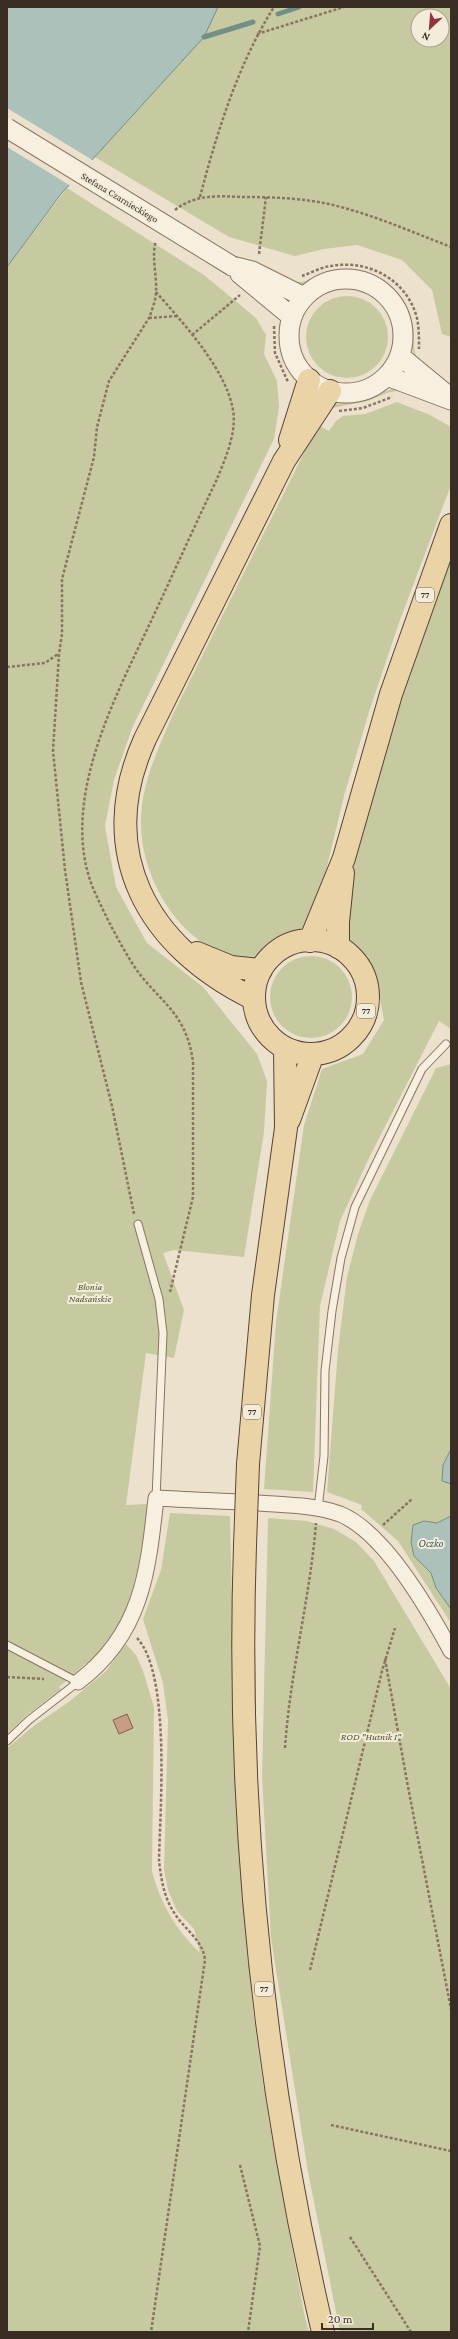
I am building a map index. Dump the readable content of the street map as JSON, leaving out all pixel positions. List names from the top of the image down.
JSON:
{
  "streets": {
    "main road": ["77"],
    "street": ["Stefana Czarnieckiego"]
  },
  "water": ["Oczko"],
  "parks": ["Błonia Nadsańskie", "ROD \"Hutnik I\""],
  "scale_bar": "20 m",
  "north": "bottom left"
}
